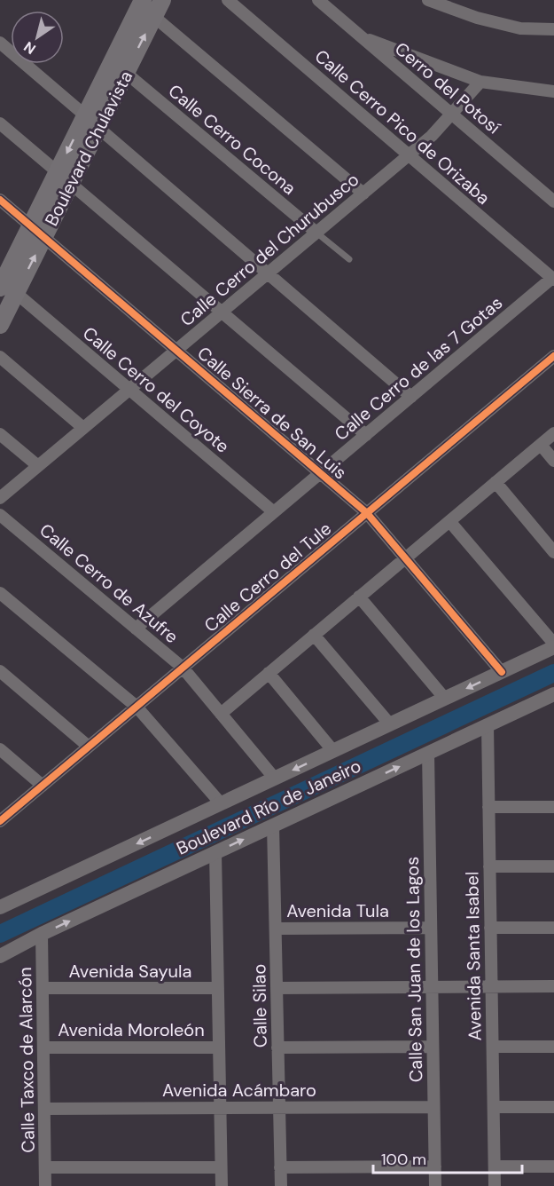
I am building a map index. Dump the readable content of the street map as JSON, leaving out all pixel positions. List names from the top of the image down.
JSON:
{
  "streets": {
    "main road": ["Boulevard Chulavista"],
    "street": [
      "Cerro del Potosí",
      "Calle Cerro Pico de Orizaba",
      "Calle Cerro Cocona",
      "Calle Cerro del Churubusco",
      "Calle Cerro de las 7 Gotas",
      "Calle Cerro del Coyote",
      "Calle Sierra de San Luis",
      "Calle Cerro del Tule",
      "Calle Cerro de Azufre",
      "Boulevard Río de Janeiro",
      "Avenida Tula",
      "Avenida Santa Isabel",
      "Calle San Juan de los Lagos",
      "Avenida Sayula",
      "Calle Silao",
      "Avenida Moroleón",
      "Calle Taxco de Alarcón",
      "Avenida Acámbaro"
    ]
  },
  "crossings": [
    ["Cerro del Potosí", "Calle Cerro del Churubusco"],
    ["Calle Cerro Pico de Orizaba", "Calle Cerro del Churubusco"],
    ["Calle Cerro Pico de Orizaba", "Calle Cerro de las 7 Gotas"],
    ["Calle Cerro Cocona", "Boulevard Chulavista"],
    ["Calle Cerro Cocona", "Calle Cerro del Churubusco"],
    ["Boulevard Chulavista", "Calle Cerro del Coyote"],
    ["Boulevard Chulavista", "Calle Sierra de San Luis"],
    ["Calle Cerro del Churubusco", "Calle Cerro del Coyote"],
    ["Calle Cerro del Churubusco", "Calle Sierra de San Luis"],
    ["Calle Cerro de las 7 Gotas", "Calle Cerro del Coyote"],
    ["Calle Cerro de las 7 Gotas", "Calle Sierra de San Luis"],
    ["Calle Cerro de las 7 Gotas", "Calle Cerro de Azufre"],
    ["Calle Sierra de San Luis", "Calle Cerro del Tule"],
    ["Calle Sierra de San Luis", "Boulevard Río de Janeiro"],
    ["Calle Cerro del Tule", "Calle Cerro de Azufre"],
    ["Calle Cerro de Azufre", "Boulevard Río de Janeiro"],
    ["Boulevard Río de Janeiro", "Avenida Santa Isabel"],
    ["Boulevard Río de Janeiro", "Calle San Juan de los Lagos"],
    ["Boulevard Río de Janeiro", "Calle Silao"],
    ["Boulevard Río de Janeiro", "Calle Taxco de Alarcón"],
    ["Avenida Tula", "Calle San Juan de los Lagos"],
    ["Avenida Tula", "Calle Silao"],
    ["Calle San Juan de los Lagos", "Avenida Acámbaro"],
    ["Avenida Sayula", "Calle Taxco de Alarcón"],
    ["Calle Silao", "Avenida Acámbaro"],
    ["Avenida Moroleón", "Calle Taxco de Alarcón"],
    ["Calle Taxco de Alarcón", "Avenida Acámbaro"]
  ],
  "scale_bar": "100 m",
  "north": "bottom left"
}
